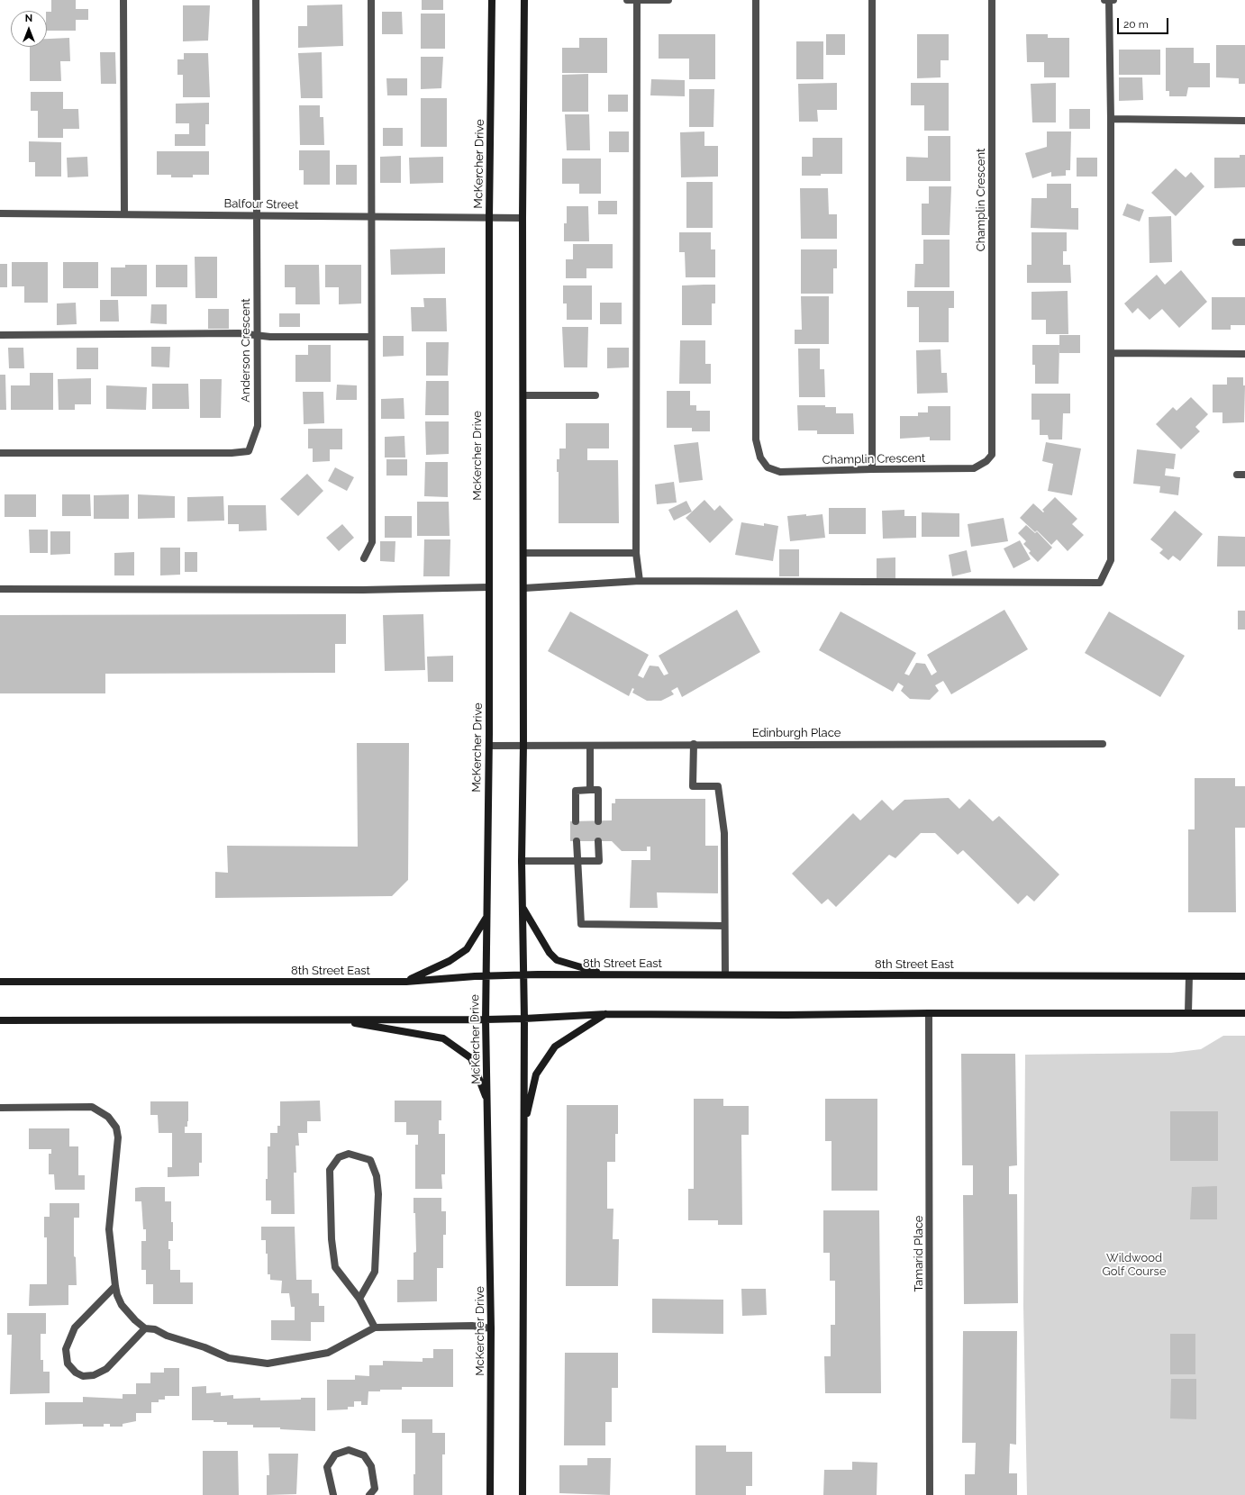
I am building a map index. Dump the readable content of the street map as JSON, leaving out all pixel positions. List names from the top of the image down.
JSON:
{
  "streets": {
    "main road": ["McKercher Drive", "8th Street East"],
    "street": [
      "Champlin Crescent",
      "Balfour Street",
      "Anderson Crescent",
      "Edinburgh Place",
      "Tamarid Place"
    ]
  },
  "crossings": [
    ["McKercher Drive", "Balfour Street"],
    ["McKercher Drive", "Edinburgh Place"],
    ["McKercher Drive", "8th Street East"],
    ["Balfour Street", "Anderson Crescent"]
  ],
  "parks": ["Wildwood Golf Course"],
  "scale_bar": "20 m",
  "north": "top"
}
